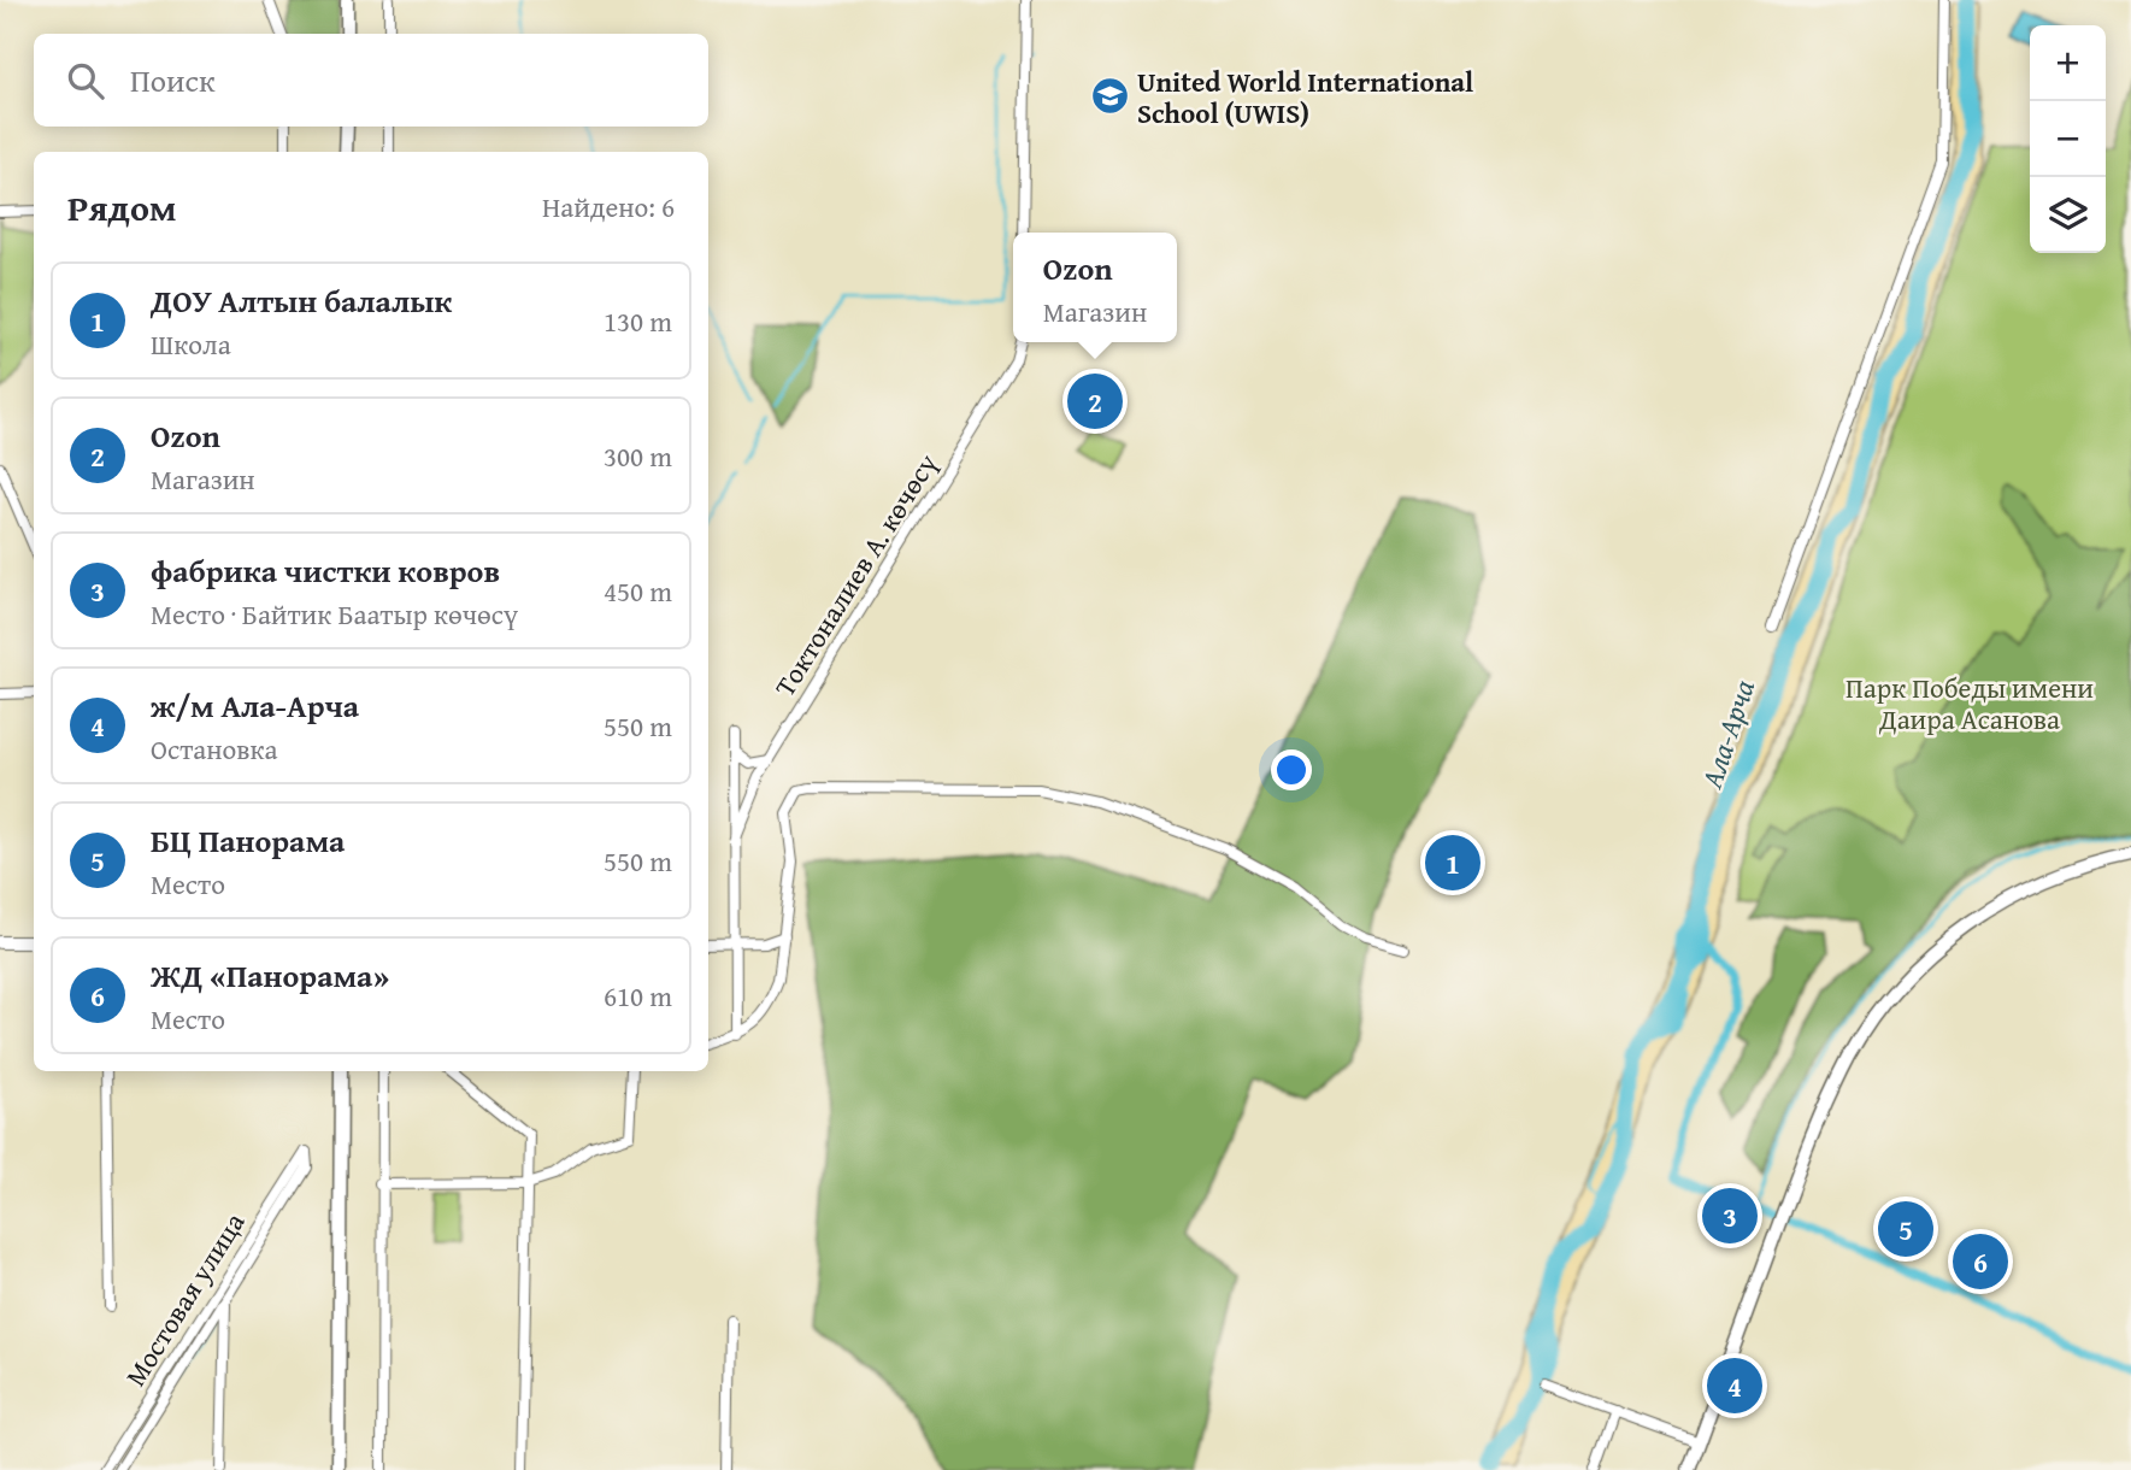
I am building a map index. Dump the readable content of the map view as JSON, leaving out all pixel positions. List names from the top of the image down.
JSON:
{
  "streets": {
    "street": ["Токтоналиев А. көчөсү", "Мостовая улица"]
  },
  "water": ["Ала-Арча"],
  "parks": ["Парк Победы имени Даира Асанова"],
  "places": {
    "school or university": ["United World International School (UWIS)"]
  },
  "page": {
    "map_buttons": ["+", "−"],
    "search": "Поиск",
    "heading": ["Рядом", "Найдено: 6"],
    "popup": ["Ozon", "Магазин"],
    "list": [
      {
        "mark": "1",
        "name": "ДОУ Алтын балалык",
        "note": "Школа",
        "value": "130 m"
      },
      {
        "mark": "2",
        "name": "Ozon",
        "note": "Магазин",
        "value": "300 m"
      },
      {
        "mark": "3",
        "name": "фабрика чистки ковров",
        "note": "Место · Байтик Баатыр көчөсү",
        "value": "450 m"
      },
      {
        "mark": "4",
        "name": "ж/м Ала-Арча",
        "note": "Остановка",
        "value": "550 m"
      },
      {
        "mark": "5",
        "name": "БЦ Панорама",
        "note": "Место",
        "value": "550 m"
      },
      {
        "mark": "6",
        "name": "ЖД «Панорама»",
        "note": "Место",
        "value": "610 m"
      }
    ],
    "pins": [
      "2",
      "1",
      "3",
      "5",
      "6",
      "4"
    ]
  }
}
